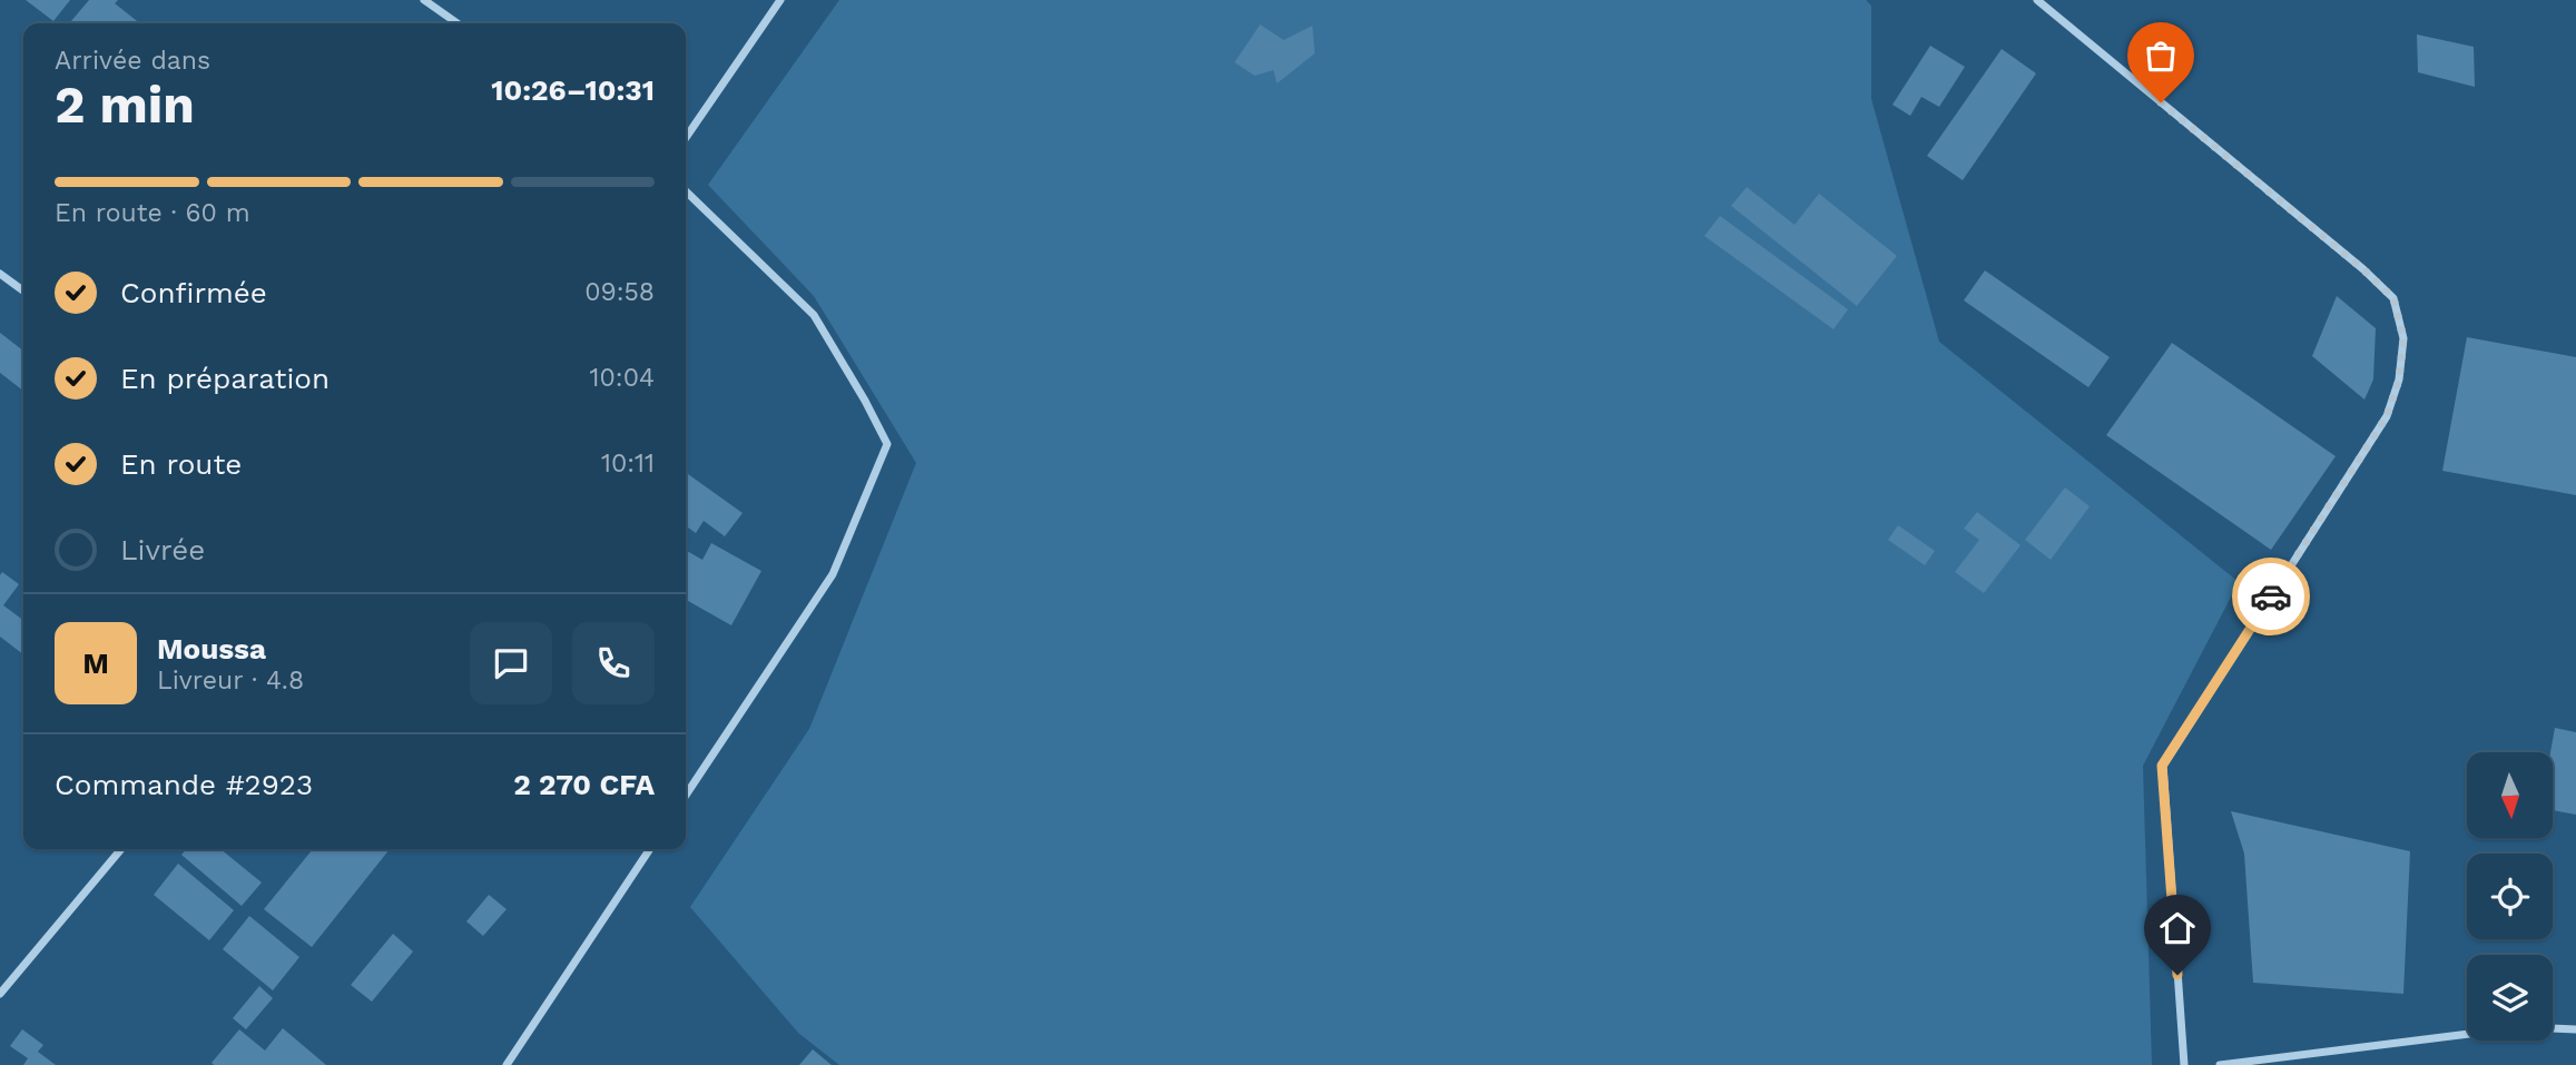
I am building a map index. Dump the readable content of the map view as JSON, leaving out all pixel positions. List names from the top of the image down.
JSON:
{
  "north": "bottom",
  "page": {
    "heading": ["2 min", "Arrivée dans", "10:26–10:31"],
    "panel": [
      "Moussa",
      "Livreur · 4.8",
      "Commande #2923",
      "2 270 CFA"
    ],
    "bar": "En route · 60 m",
    "list": [
      ["Confirmée", "09:58"],
      ["En préparation", "10:04"],
      ["En route", "10:11"],
      "Livrée"
    ],
    "round": "M"
  }
}
